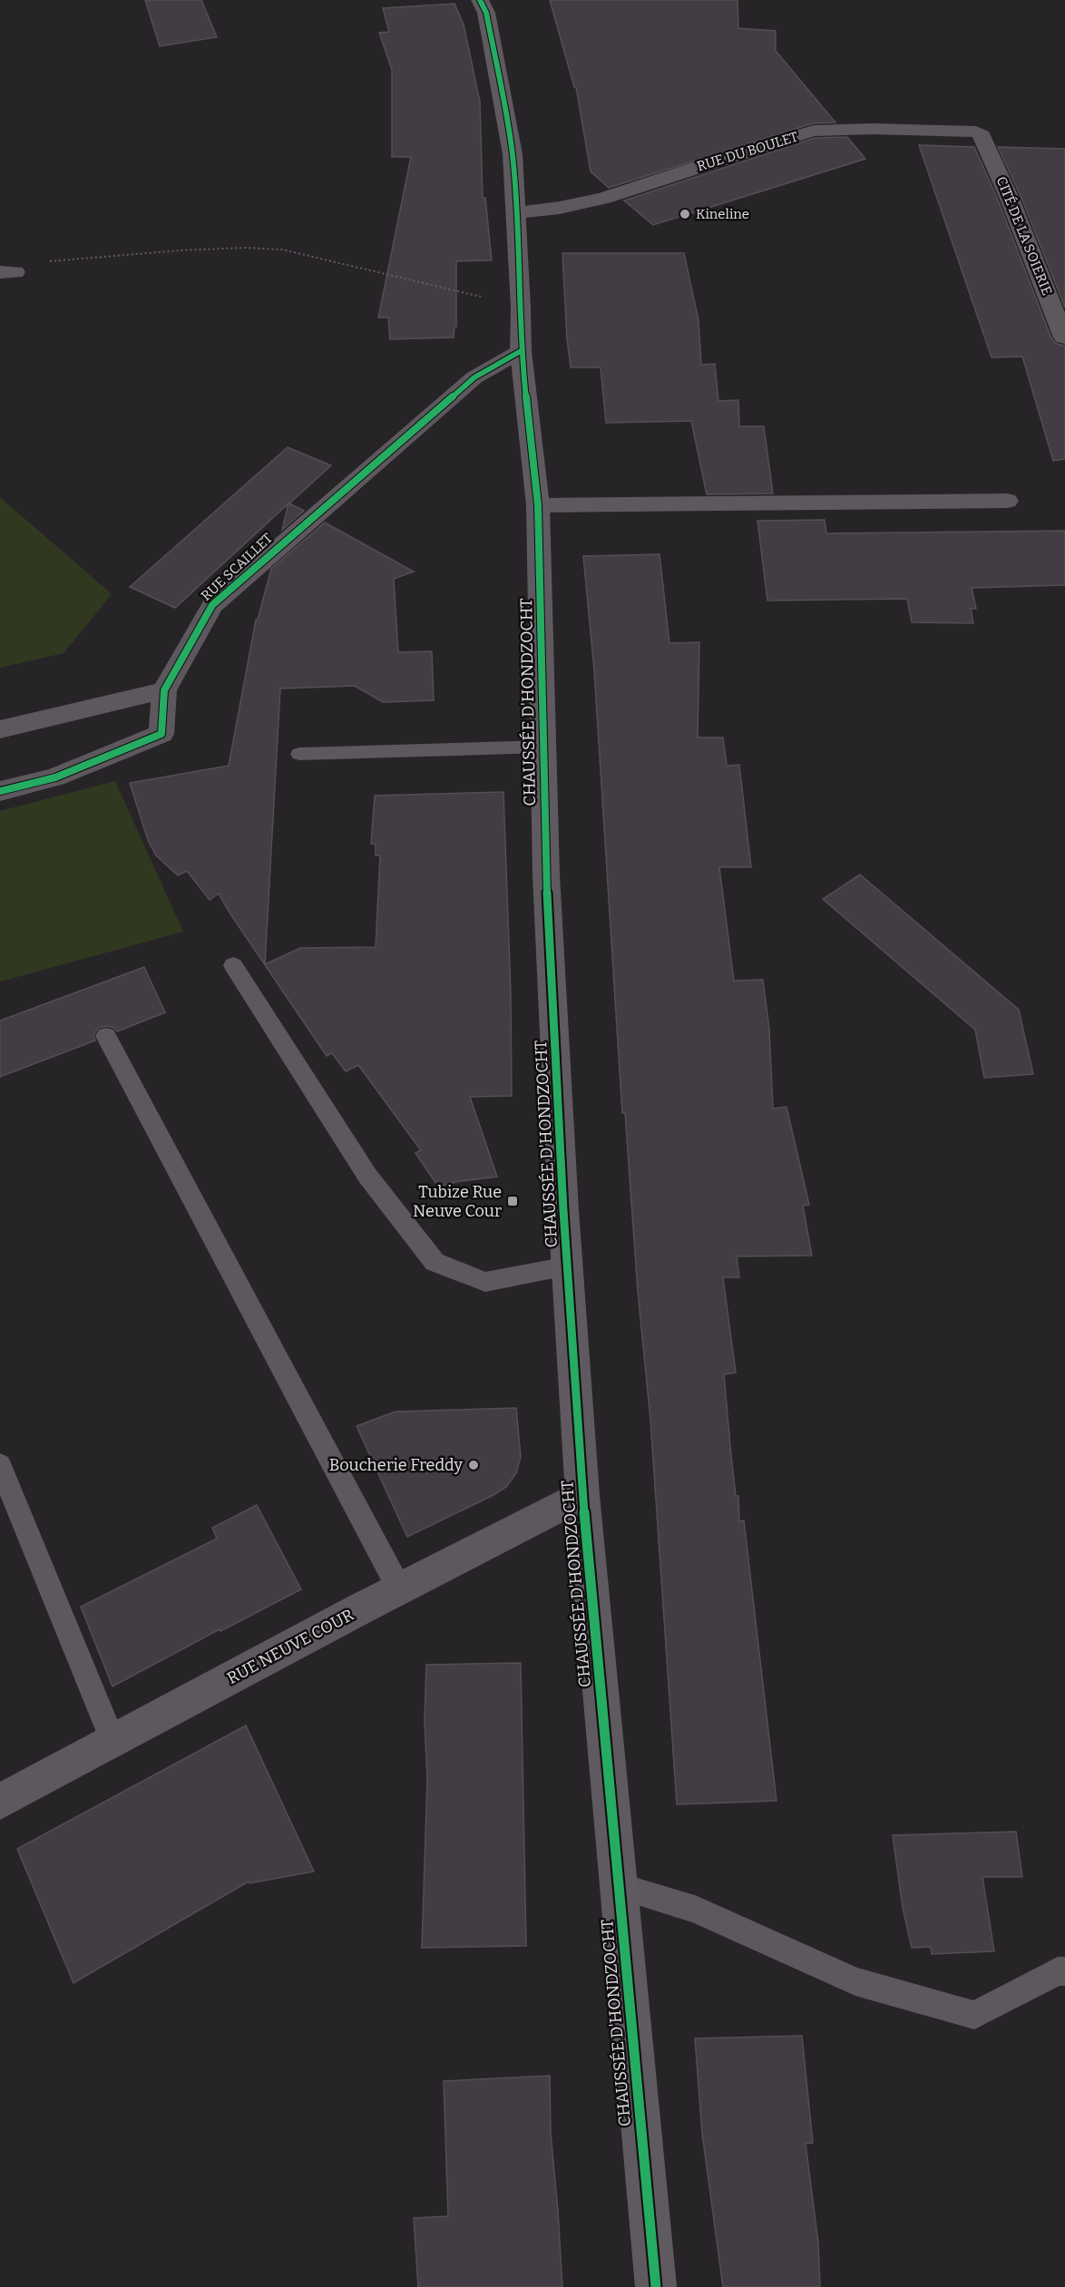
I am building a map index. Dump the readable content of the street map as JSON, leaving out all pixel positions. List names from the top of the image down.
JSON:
{
  "streets": {
    "main road": ["CHAUSSÉE D'HONDZOCHT"],
    "street": [
      "RUE DU BOULET",
      "CITÉ DE LA SOIERIE",
      "RUE SCAILLET",
      "RUE NEUVE COUR"
    ]
  },
  "crossings": [
    ["RUE DU BOULET", "CITÉ DE LA SOIERIE"],
    ["RUE DU BOULET", "CHAUSSÉE D'HONDZOCHT"],
    ["RUE SCAILLET", "CHAUSSÉE D'HONDZOCHT"],
    ["CHAUSSÉE D'HONDZOCHT", "RUE NEUVE COUR"]
  ],
  "places": {
    "other": ["Kineline", "Boucherie Freddy"],
    "transit": ["Tubize Rue Neuve Cour"]
  }
}
